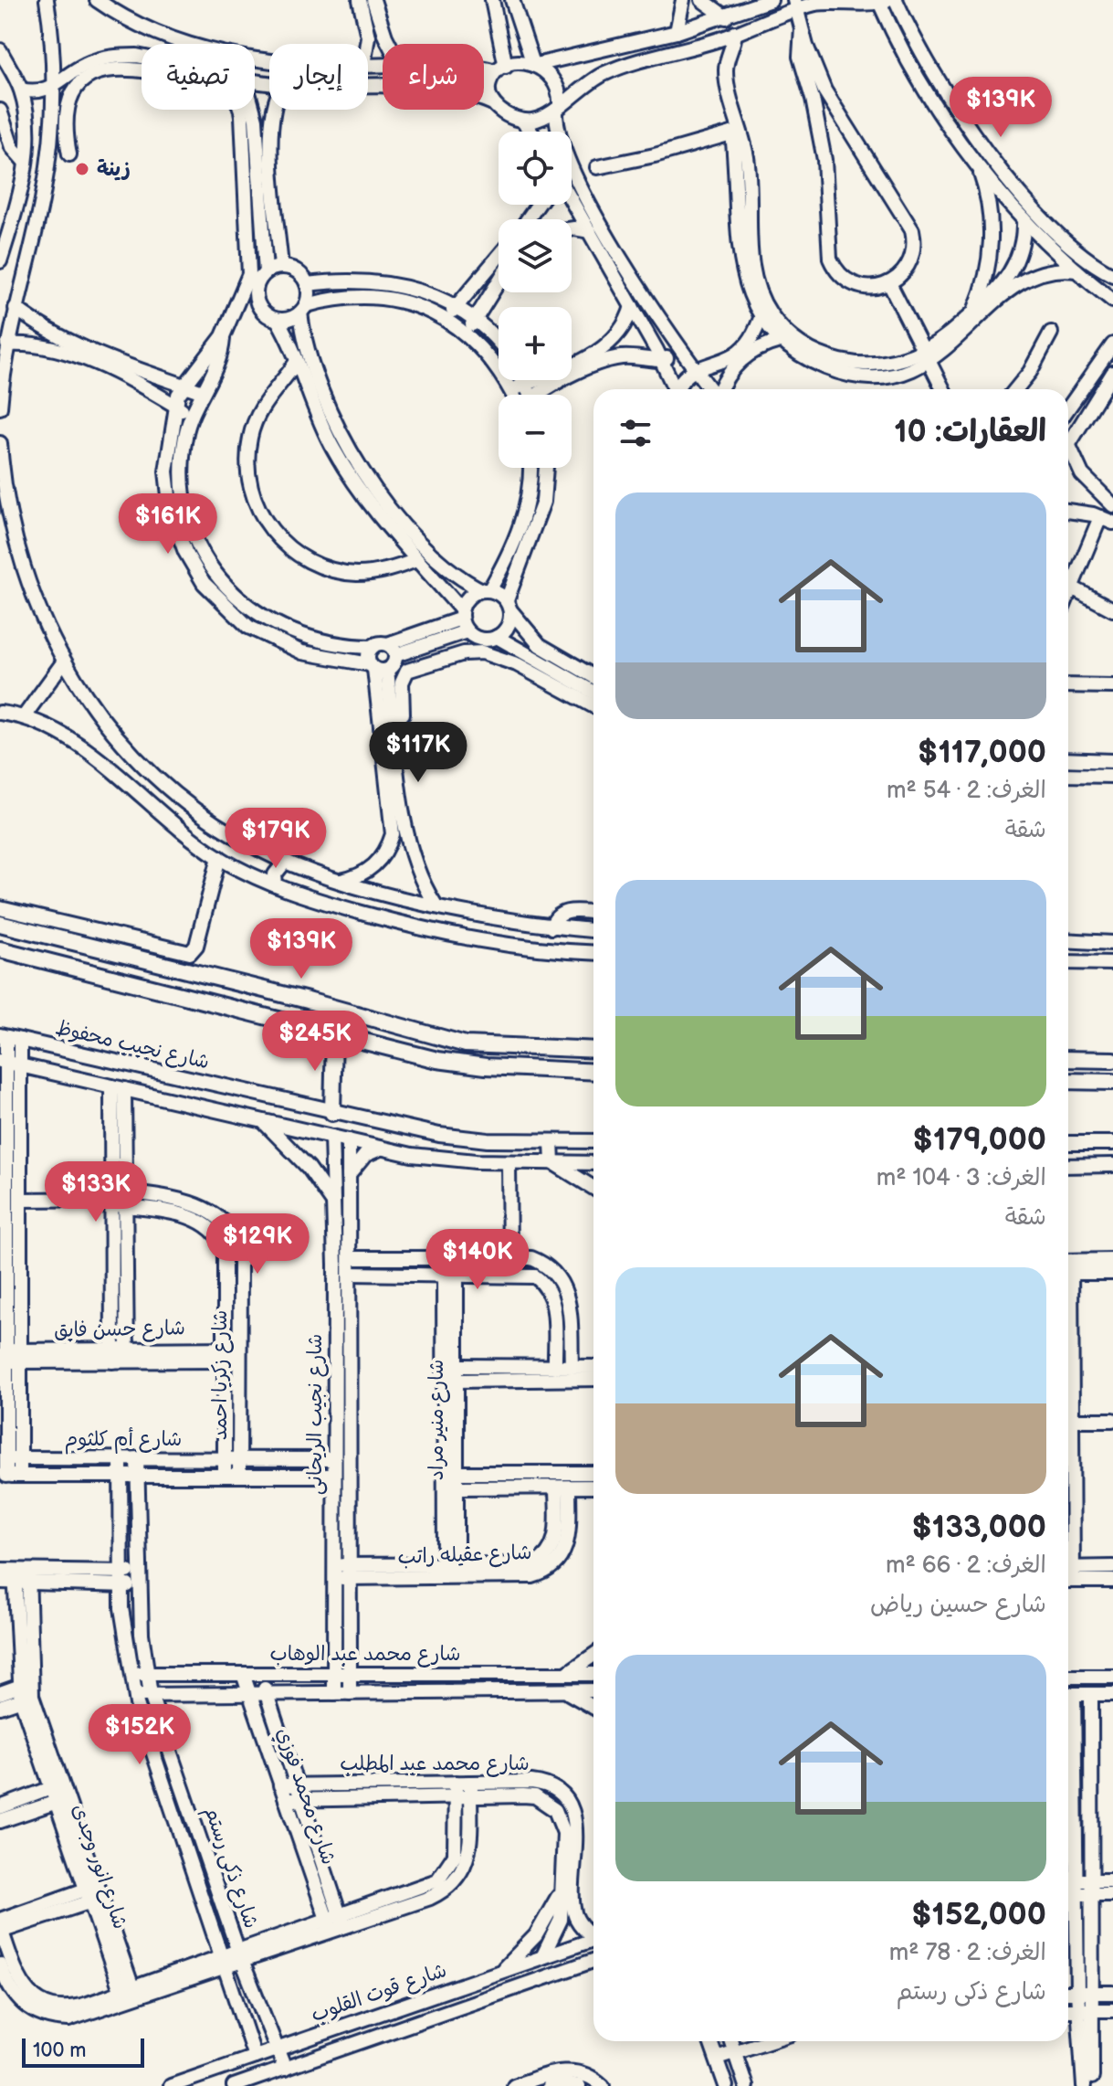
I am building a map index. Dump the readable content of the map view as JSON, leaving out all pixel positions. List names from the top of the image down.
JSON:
{
  "streets": {
    "street": [
      "شارع نجيب محفوظ",
      "شارع حسن فايق",
      "شارع زكريا احمد",
      "شارع نجيب الريحانى",
      "شارع منير مراد",
      "شارع أم كلثوم",
      "شارع عقيله راتب",
      "شارع محمد عبد الوهاب",
      "شارع محمد عبد المطلب",
      "شارع محمد فوزي",
      "شارع انور وجدى",
      "شارع ذكى رستم",
      "شارع قوت القلوب"
    ]
  },
  "crossings": [
    ["شارع حسن فايق", "شارع زكريا احمد"],
    ["شارع زكريا احمد", "شارع أم كلثوم"],
    ["شارع نجيب الريحانى", "شارع أم كلثوم"],
    ["شارع نجيب الريحانى", "شارع عقيله راتب"],
    ["شارع نجيب الريحانى", "شارع محمد عبد الوهاب"],
    ["شارع منير مراد", "شارع عقيله راتب"],
    ["شارع أم كلثوم", "شارع ذكى رستم"],
    ["شارع محمد عبد الوهاب", "شارع محمد فوزي"],
    ["شارع محمد عبد الوهاب", "شارع ذكى رستم"],
    ["شارع محمد عبد المطلب", "شارع محمد فوزي"],
    ["شارع محمد عبد المطلب", "شارع قوت القلوب"],
    ["شارع ذكى رستم", "شارع قوت القلوب"]
  ],
  "places": ["زينة"],
  "scale_bar": "100 m",
  "page": {
    "chip": ["شراء", "إيجار", "تصفية"],
    "price": [
      "$139K",
      "$161K",
      "$117K",
      "$179K",
      "$139K",
      "$245K",
      "$133K",
      "$129K",
      "$140K",
      "$152K"
    ],
    "map_buttons": ["+", "−"],
    "heading": "العقارات: 10",
    "list": [
      {
        "name": "$117,000",
        "note": "الغرف: 2 · 54 m² · شقة"
      },
      {
        "name": "$179,000",
        "note": "الغرف: 3 · 104 m² · شقة"
      },
      {
        "name": "$133,000",
        "note": "الغرف: 2 · 66 m² · شارع حسين رياض"
      },
      {
        "name": "$152,000",
        "note": "الغرف: 2 · 78 m² · شارع ذكى رستم"
      }
    ],
    "scale": "100 m"
  }
}
